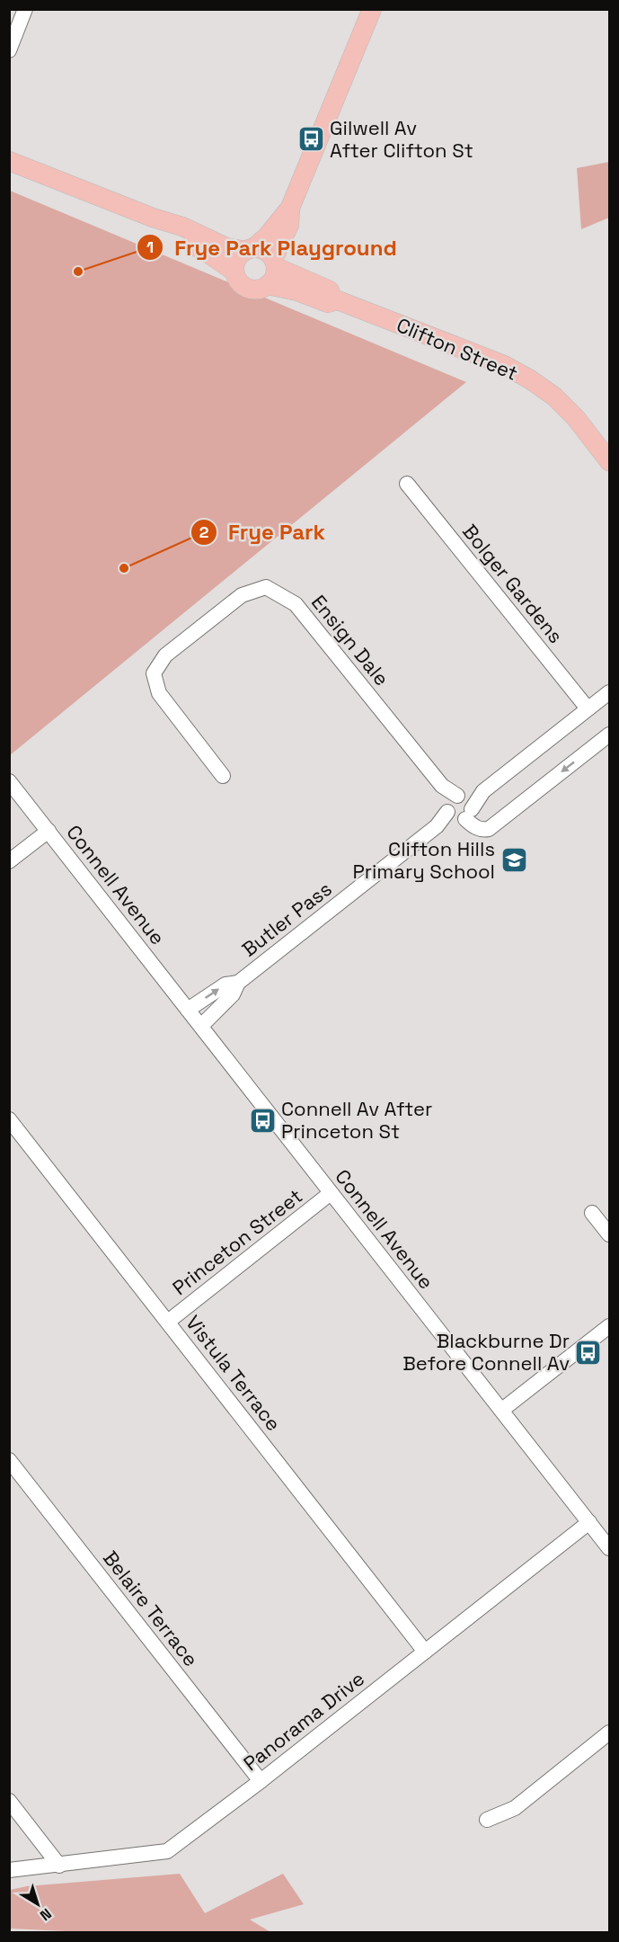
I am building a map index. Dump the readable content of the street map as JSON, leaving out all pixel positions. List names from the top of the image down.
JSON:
{
  "streets": {
    "main road": ["Clifton Street"],
    "street": [
      "Bolger Gardens",
      "Ensign Dale",
      "Connell Avenue",
      "Butler Pass",
      "Princeton Street",
      "Vistula Terrace",
      "Belaire Terrace",
      "Panorama Drive"
    ]
  },
  "crossings": [
    ["Bolger Gardens", "Butler Pass"],
    ["Ensign Dale", "Butler Pass"],
    ["Connell Avenue", "Butler Pass"],
    ["Connell Avenue", "Princeton Street"],
    ["Connell Avenue", "Panorama Drive"],
    ["Princeton Street", "Vistula Terrace"],
    ["Vistula Terrace", "Panorama Drive"],
    ["Belaire Terrace", "Panorama Drive"]
  ],
  "places": {
    "bus stop": ["Gilwell Av After Clifton St", "Connell Av After Princeton St", "Blackburne Dr Before Connell Av"],
    "other": ["Frye Park Playground", "Frye Park"],
    "school or university": ["Clifton Hills Primary School"]
  },
  "north": "bottom right"
}
